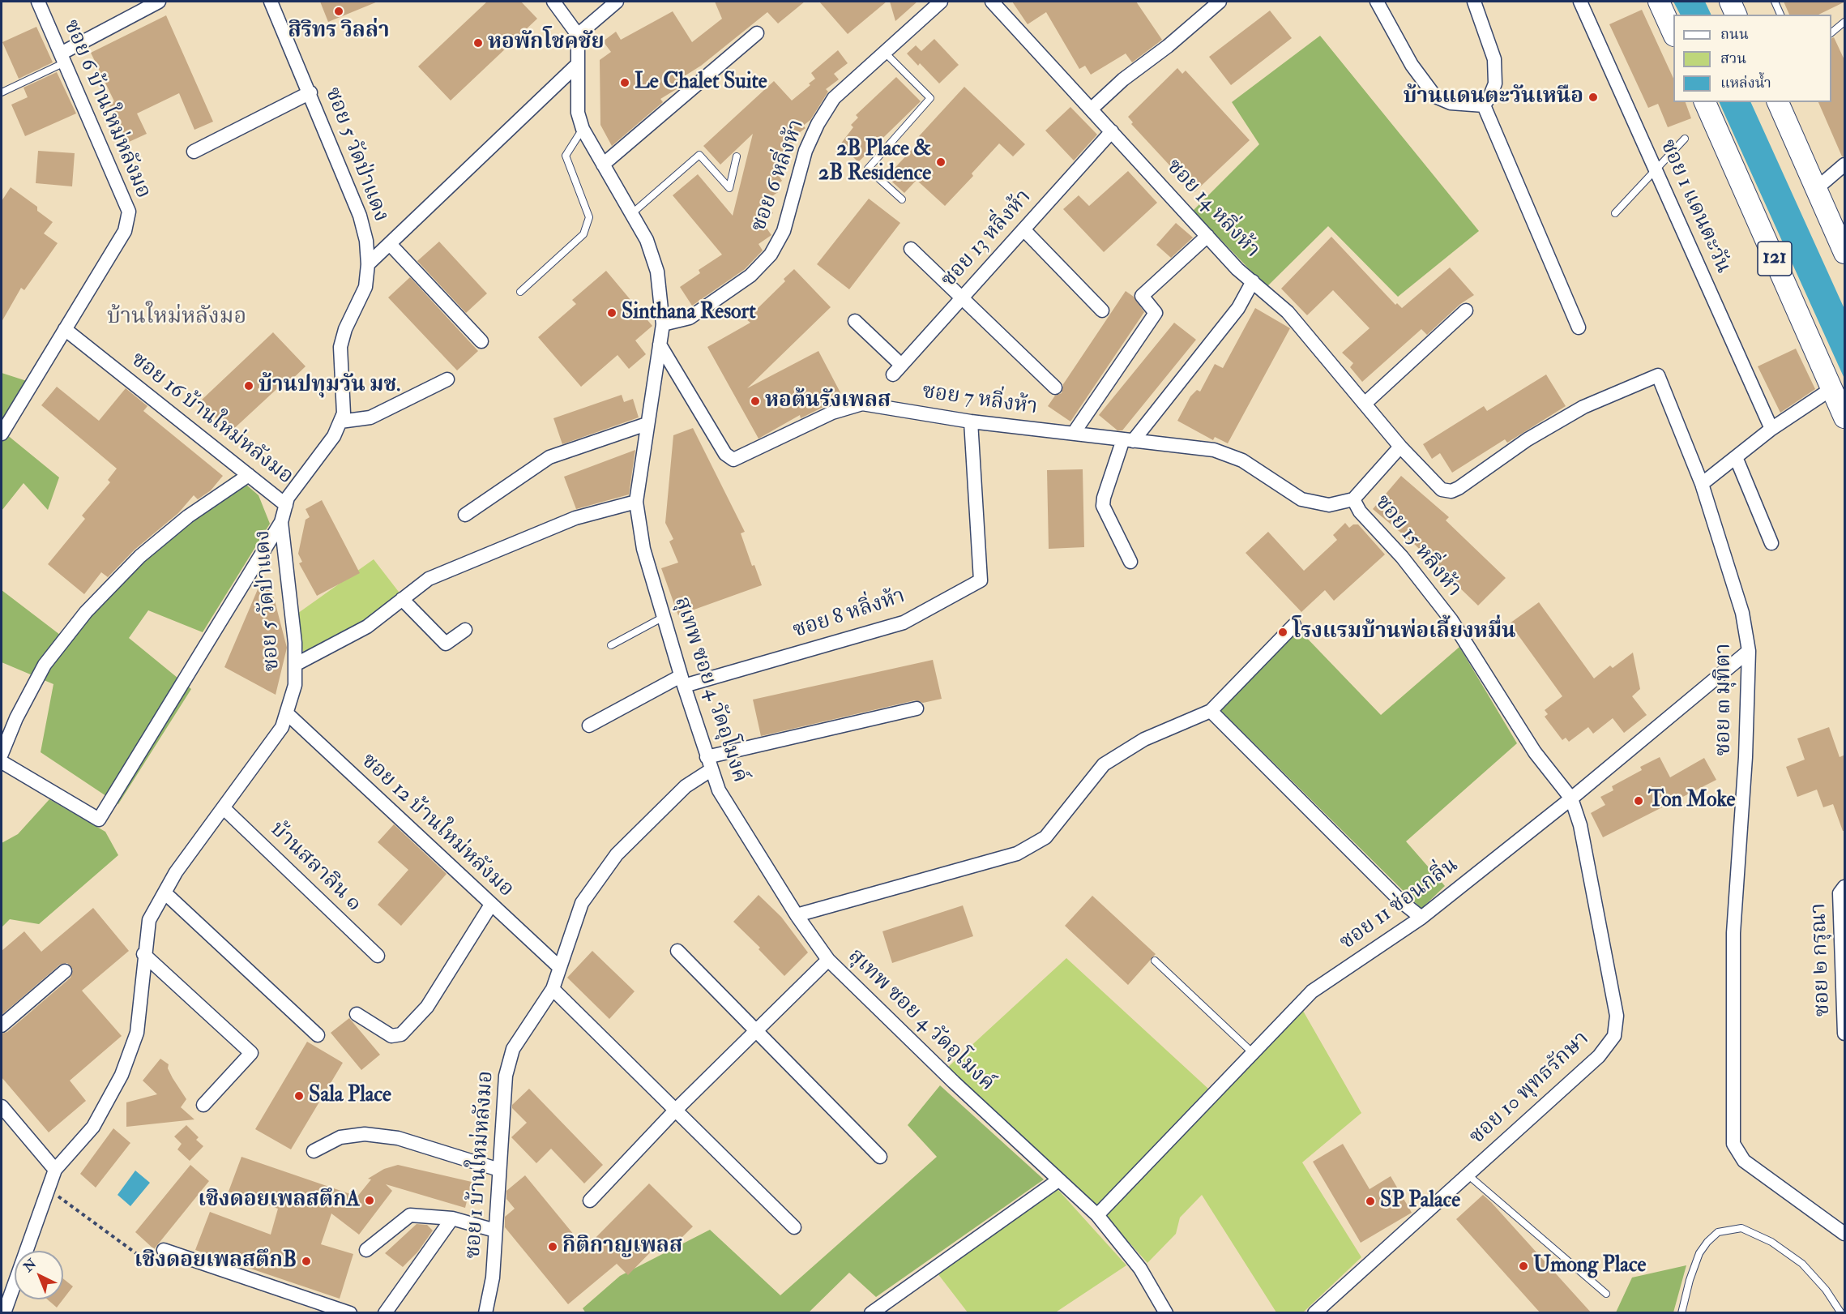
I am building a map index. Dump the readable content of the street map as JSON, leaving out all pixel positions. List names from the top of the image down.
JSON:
{
  "streets": {
    "main road": ["121"],
    "street": [
      "ซอย 6 บ้านใหม่หลังมอ",
      "ซอย 5 วัดป่าแดง",
      "ซอย 6 หลิ่งห้า",
      "ซอย 1 แดนตะวัน",
      "ซอย 14 หลิ่งห้า",
      "ซอย 13 หลิ่งห้า",
      "ซอย 7 หลิ่งห้า",
      "ซอย 16 บ้านใหม่หลังมอ",
      "ซอย 15 หลิ่งห้า",
      "ซอย 8 หลิ่งห้า",
      "สุเทพ ซอย 4 วัดอุโมงค์",
      "ซอย ๓ มุทิตา",
      "ซอย 12 บ้านใหม่หลังมอ",
      "บ้านสลาลิน ๑",
      "ซอย 11 ซ่อนกลิ่น",
      "ซอย ๒ กรุณา",
      "ซอย 10 พุทธรักษา",
      "ซอย 1 บ้านใหม่หลังมอ"
    ]
  },
  "crossings": [
    ["ซอย 6 บ้านใหม่หลังมอ", "ซอย 16 บ้านใหม่หลังมอ"],
    ["ซอย 5 วัดป่าแดง", "ซอย 16 บ้านใหม่หลังมอ"],
    ["ซอย 5 วัดป่าแดง", "ซอย 12 บ้านใหม่หลังมอ"],
    ["ซอย 5 วัดป่าแดง", "บ้านสลาลิน ๑"],
    ["ซอย 6 หลิ่งห้า", "สุเทพ ซอย 4 วัดอุโมงค์"],
    ["ซอย 14 หลิ่งห้า", "ซอย 13 หลิ่งห้า"],
    ["ซอย 14 หลิ่งห้า", "ซอย 15 หลิ่งห้า"],
    ["ซอย 14 หลิ่งห้า", "ซอย ๓ มุทิตา"],
    ["ซอย 7 หลิ่งห้า", "ซอย 15 หลิ่งห้า"],
    ["ซอย 7 หลิ่งห้า", "ซอย 8 หลิ่งห้า"],
    ["ซอย 7 หลิ่งห้า", "สุเทพ ซอย 4 วัดอุโมงค์"],
    ["ซอย 15 หลิ่งห้า", "ซอย ๓ มุทิตา"],
    ["ซอย 15 หลิ่งห้า", "ซอย 11 ซ่อนกลิ่น"],
    ["ซอย 15 หลิ่งห้า", "ซอย 10 พุทธรักษา"],
    ["ซอย 8 หลิ่งห้า", "สุเทพ ซอย 4 วัดอุโมงค์"],
    ["สุเทพ ซอย 4 วัดอุโมงค์", "ซอย 11 ซ่อนกลิ่น"],
    ["สุเทพ ซอย 4 วัดอุโมงค์", "ซอย 1 บ้านใหม่หลังมอ"],
    ["ซอย ๓ มุทิตา", "ซอย 11 ซ่อนกลิ่น"],
    ["ซอย 12 บ้านใหม่หลังมอ", "ซอย 1 บ้านใหม่หลังมอ"],
    ["ซอย 11 ซ่อนกลิ่น", "ซอย 10 พุทธรักษา"]
  ],
  "districts": ["บ้านใหม่หลังมอ"],
  "places": [
    "สิริทร วิลล่า",
    "หอพักโชคชัย",
    "Le Chalet Suite",
    "บ้านแดนตะวันเหนือ",
    "2B Place & 2B Residence",
    "Sinthana Resort",
    "บ้านปทุมวัน มช.",
    "หอต้นรังเพลส",
    "โรงแรมบ้านพ่อเลี้ยงหมื่น",
    "Ton Moke",
    "Sala Place",
    "เชิงดอยเพลสตึกA",
    "SP Palace",
    "กิติกาญเพลส",
    "เชิงดอยเพลสตึกB",
    "Umong Place"
  ],
  "legend": ["ถนน", "สวน", "แหล่งน้ำ"],
  "north": "top left"
}
